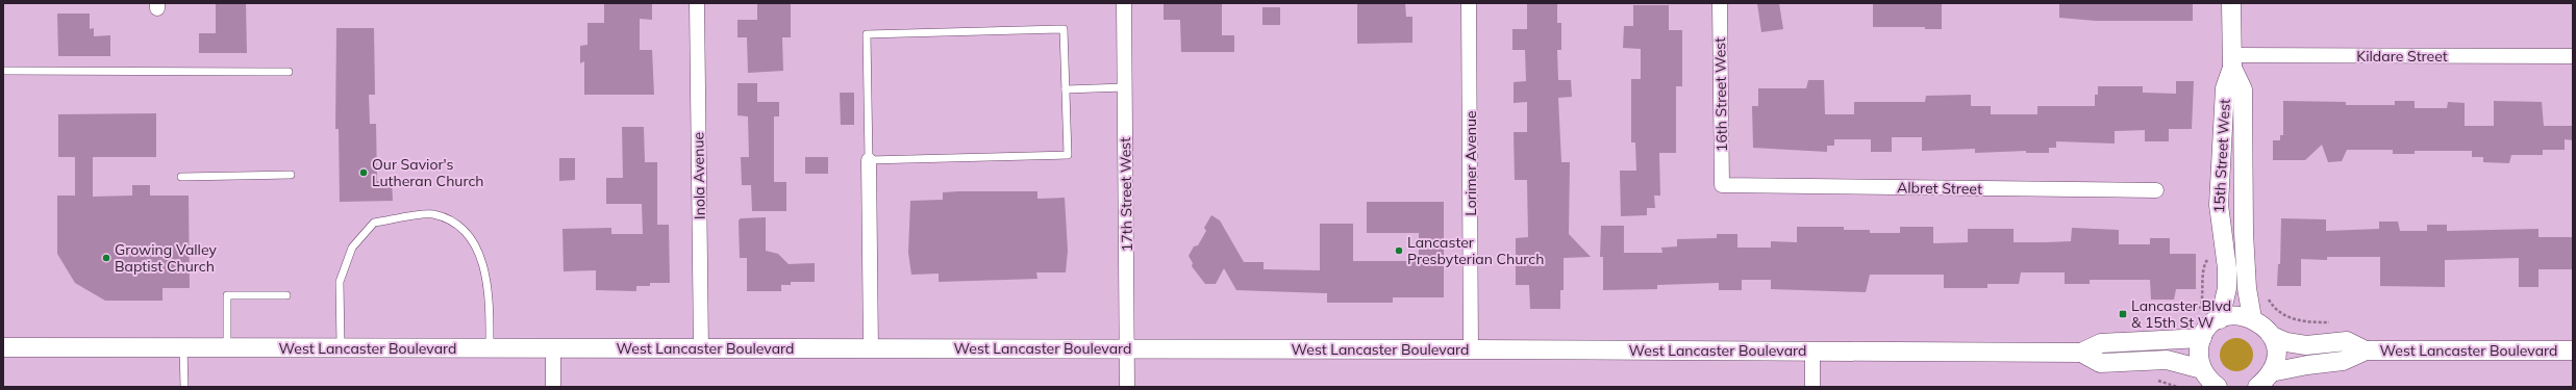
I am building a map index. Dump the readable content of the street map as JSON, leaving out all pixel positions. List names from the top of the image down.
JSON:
{
  "streets": {
    "street": [
      "Kildare Street",
      "16th Street West",
      "15th Street West",
      "Lorimer Avenue",
      "Inola Avenue",
      "Albret Street",
      "17th Street West",
      "West Lancaster Boulevard"
    ]
  },
  "crossings": [
    ["Kildare Street", "15th Street West"],
    ["16th Street West", "Albret Street"],
    ["Lorimer Avenue", "West Lancaster Boulevard"],
    ["Inola Avenue", "West Lancaster Boulevard"],
    ["17th Street West", "West Lancaster Boulevard"]
  ],
  "places": {
    "other": ["Our Savior's Lutheran Church", "Lancaster Presbyterian Church", "Growing Valley Baptist Church"],
    "transit": ["Lancaster Blvd & 15th St W"]
  }
}
